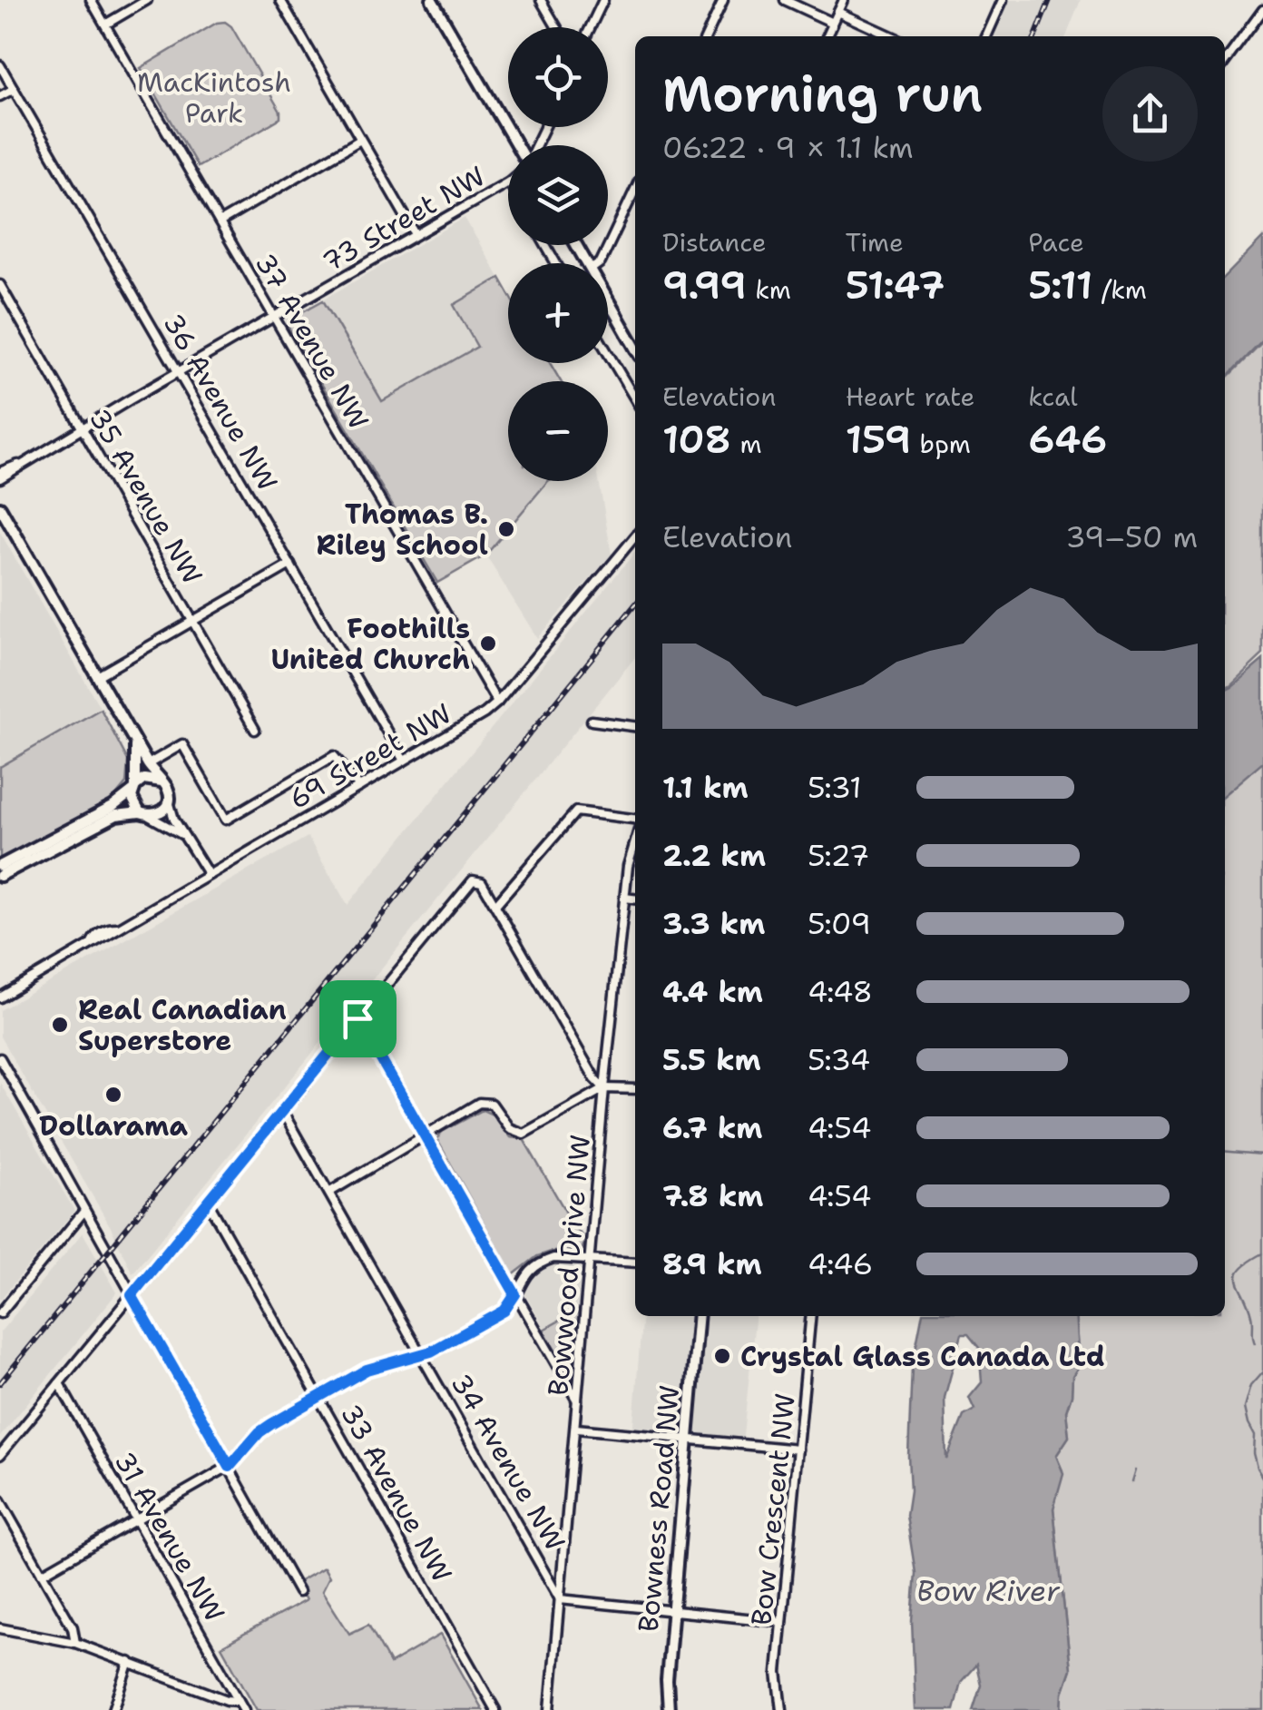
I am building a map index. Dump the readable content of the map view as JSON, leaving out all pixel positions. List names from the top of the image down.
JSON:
{
  "streets": {
    "street": [
      "73 Street NW",
      "37 Avenue NW",
      "36 Avenue NW",
      "35 Avenue NW",
      "69 Street NW",
      "Bowwood Drive NW",
      "34 Avenue NW",
      "33 Avenue NW",
      "Bowness Road NW",
      "Bow Crescent NW",
      "31 Avenue NW"
    ]
  },
  "crossings": [
    ["73 Street NW", "37 Avenue NW"],
    ["73 Street NW", "36 Avenue NW"],
    ["73 Street NW", "35 Avenue NW"],
    ["37 Avenue NW", "69 Street NW"],
    ["36 Avenue NW", "69 Street NW"],
    ["Bowwood Drive NW", "34 Avenue NW"]
  ],
  "water": ["Bow River"],
  "parks": ["MacKintosh Park"],
  "places": [
    "Thomas B. Riley School",
    "Foothills United Church",
    "Real Canadian Superstore",
    "Dollarama",
    "Crystal Glass Canada Ltd"
  ],
  "page": {
    "map_buttons": ["+", "−"],
    "heading": ["Morning run", "06:22 · 9 × 1.1 km"],
    "stats": [
      ["Distance", "9.99 km"],
      ["Time", "51:47"],
      ["Pace", "5:11 /km"],
      ["Elevation", "108 m"],
      ["Heart rate", "159 bpm"],
      ["kcal", "646"]
    ],
    "chart": ["Elevation", "39–50 m"],
    "list": [
      {
        "name": "1.1 km",
        "note": "5:31"
      },
      {
        "name": "2.2 km",
        "note": "5:27"
      },
      {
        "name": "3.3 km",
        "note": "5:09"
      },
      {
        "name": "4.4 km",
        "note": "4:48"
      },
      {
        "name": "5.5 km",
        "note": "5:34"
      },
      {
        "name": "6.7 km",
        "note": "4:54"
      },
      {
        "name": "7.8 km",
        "note": "4:54"
      },
      {
        "name": "8.9 km",
        "note": "4:46"
      }
    ]
  }
}
